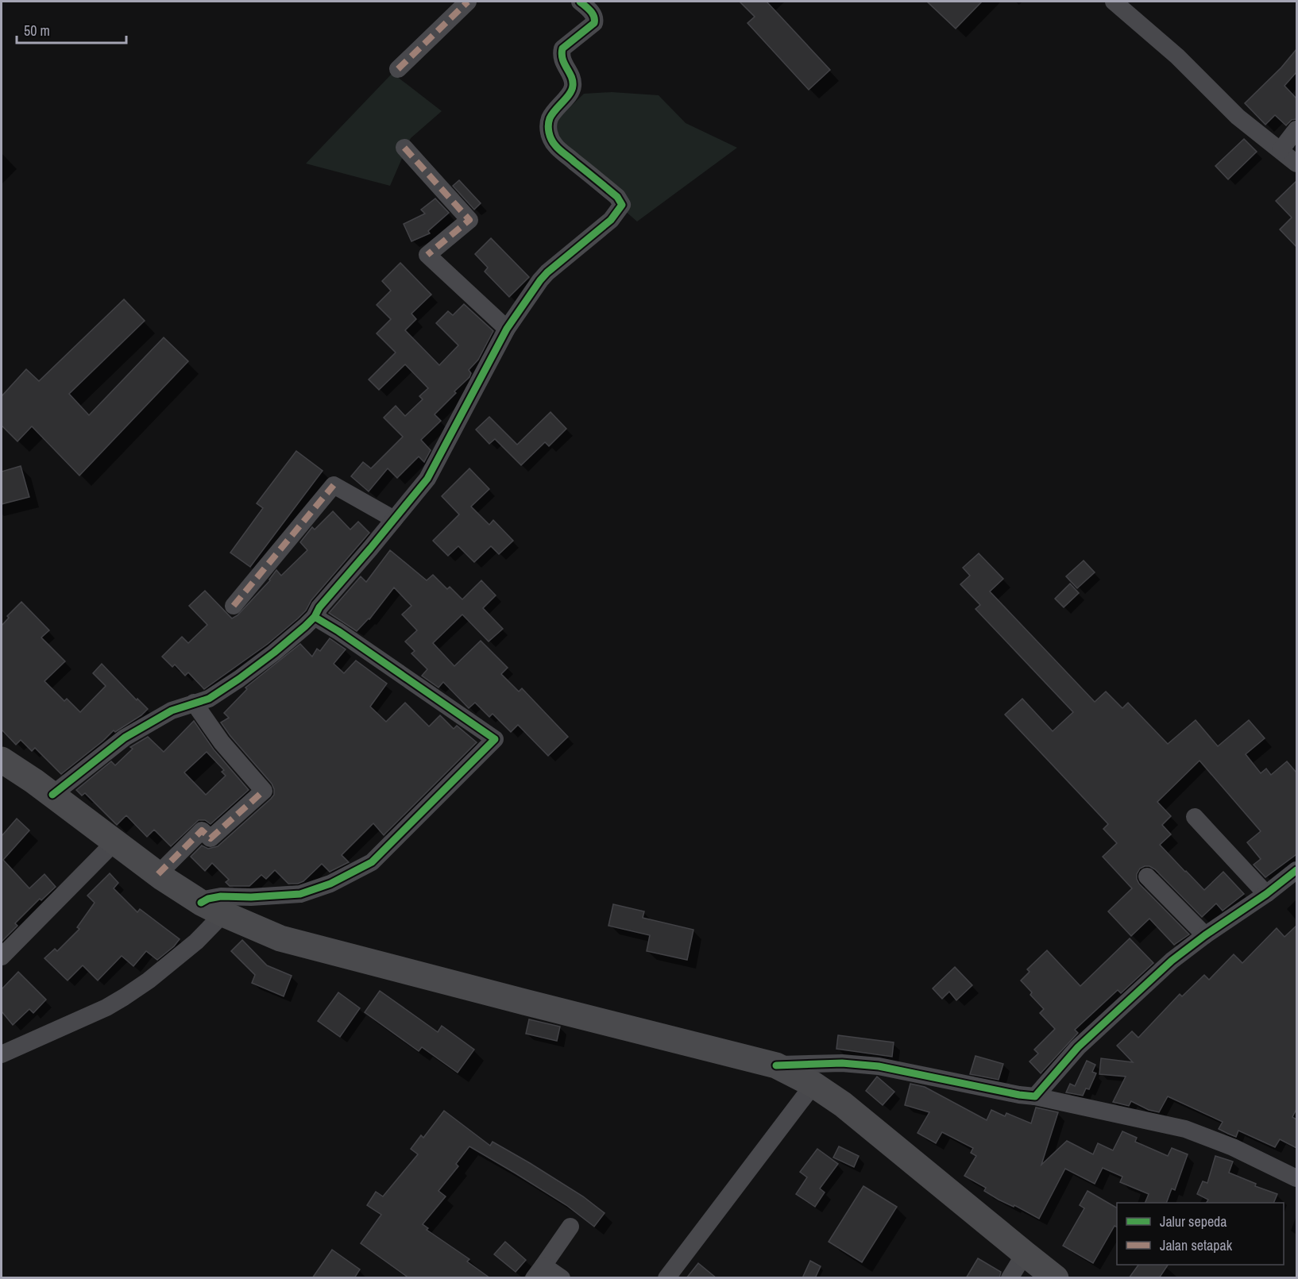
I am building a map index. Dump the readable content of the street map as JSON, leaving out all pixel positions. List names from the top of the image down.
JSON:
{
  "legend": ["Jalur sepeda", "Jalan setapak"],
  "scale_bar": "50 m"
}
